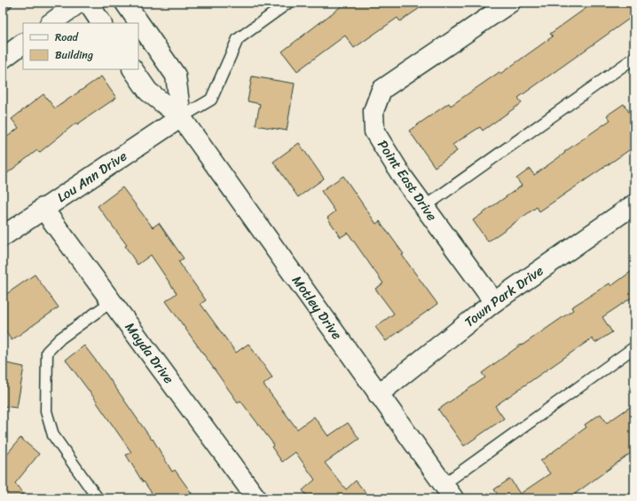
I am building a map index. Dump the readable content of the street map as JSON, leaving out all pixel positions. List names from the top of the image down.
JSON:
{
  "streets": {
    "street": [
      "Lou Ann Drive",
      "Point East Drive",
      "Town Park Drive",
      "Motley Drive",
      "Mayda Drive"
    ]
  },
  "crossings": [
    ["Lou Ann Drive", "Motley Drive"],
    ["Lou Ann Drive", "Mayda Drive"],
    ["Point East Drive", "Town Park Drive"],
    ["Town Park Drive", "Motley Drive"]
  ],
  "legend": ["Road", "Building"]
}
